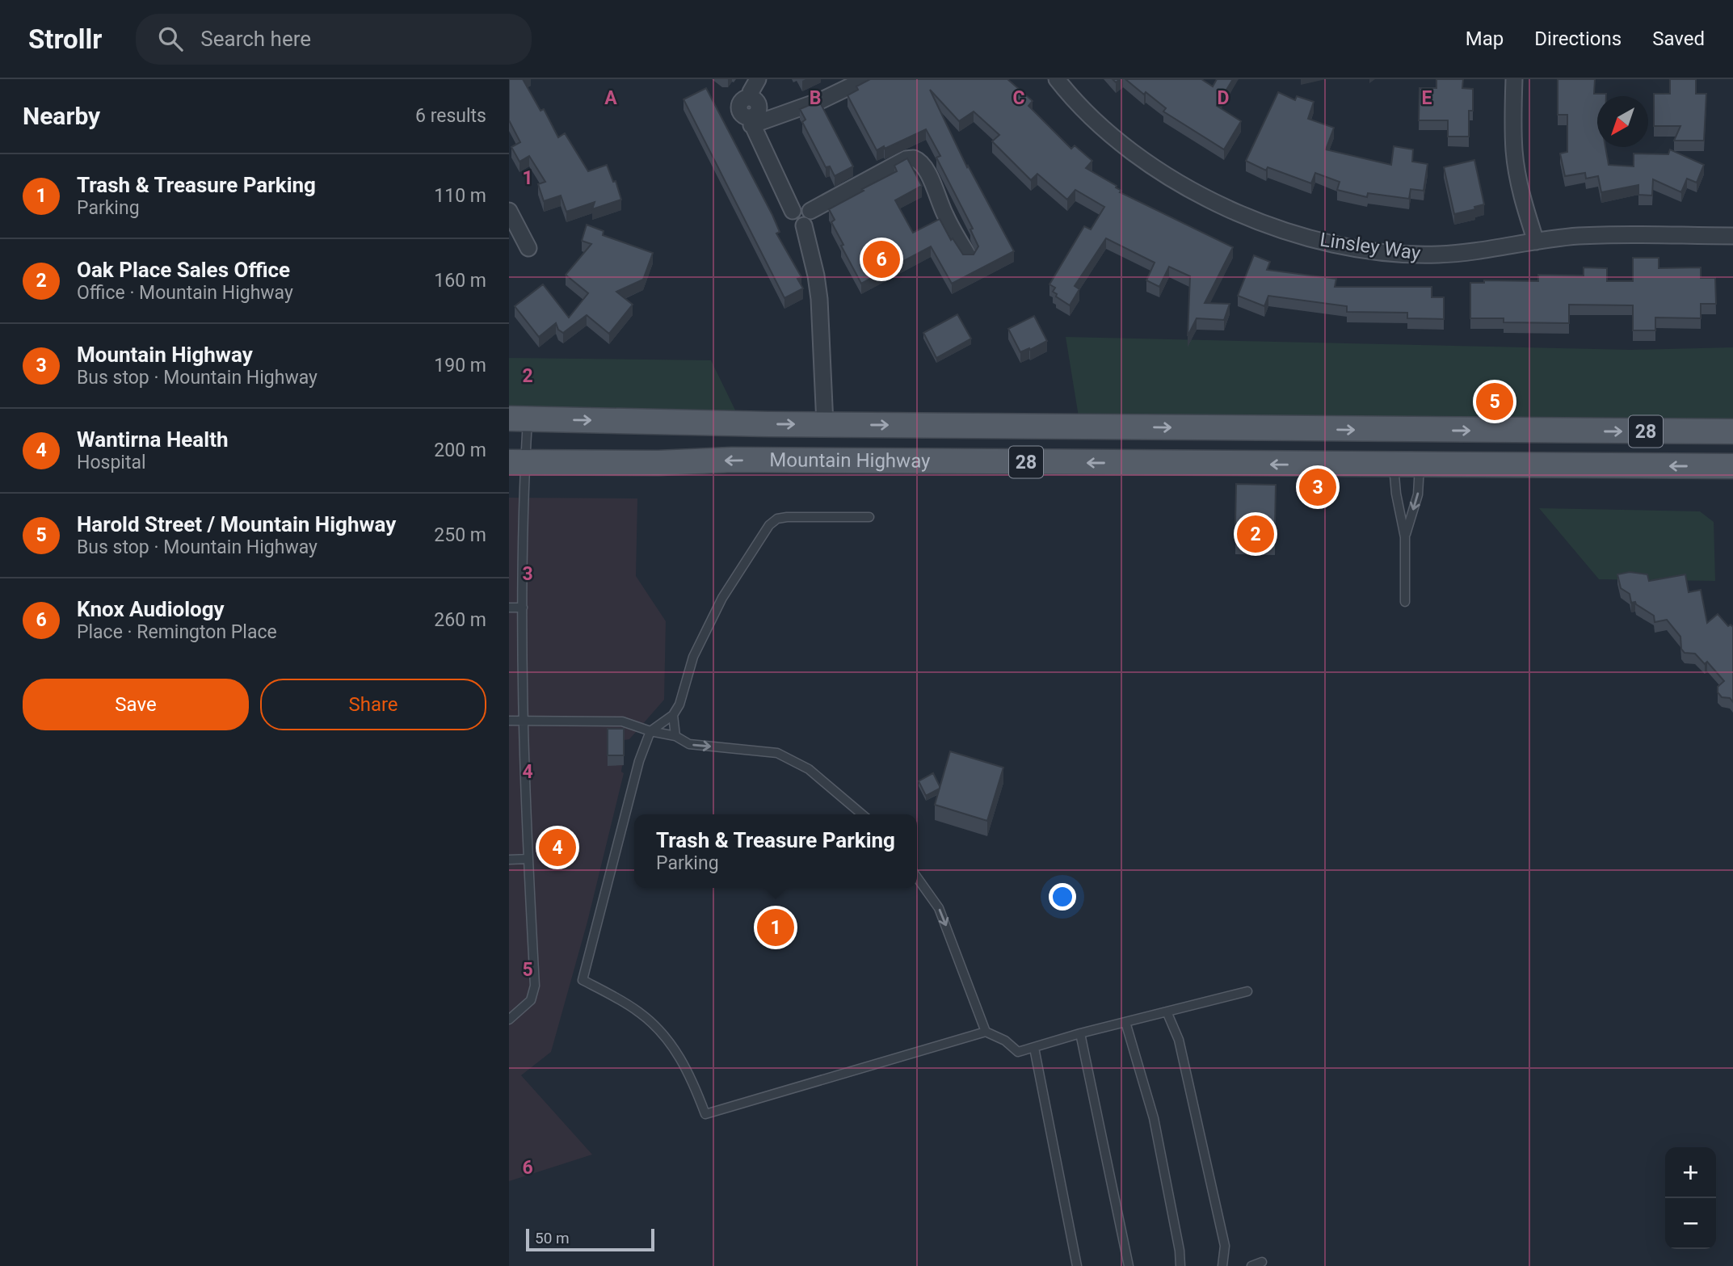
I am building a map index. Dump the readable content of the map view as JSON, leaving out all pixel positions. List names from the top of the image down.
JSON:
{
  "streets": {
    "main road": ["28", "Mountain Highway"],
    "street": ["Linsley Way"]
  },
  "scale_bar": "50 m",
  "north": "bottom left",
  "page": {
    "header": "Strollr",
    "search": "Search here",
    "nav": ["Map", "Directions", "Saved"],
    "heading": ["Nearby", "6 results"],
    "list": [
      {
        "mark": "1",
        "name": "Trash & Treasure Parking",
        "note": "Parking",
        "value": "110 m"
      },
      {
        "mark": "2",
        "name": "Oak Place Sales Office",
        "note": "Office · Mountain Highway",
        "value": "160 m"
      },
      {
        "mark": "3",
        "name": "Mountain Highway",
        "note": "Bus stop · Mountain Highway",
        "value": "190 m"
      },
      {
        "mark": "4",
        "name": "Wantirna Health",
        "note": "Hospital",
        "value": "200 m"
      },
      {
        "mark": "5",
        "name": "Harold Street / Mountain Highway",
        "note": "Bus stop · Mountain Highway",
        "value": "250 m"
      },
      {
        "mark": "6",
        "name": "Knox Audiology",
        "note": "Place · Remington Place",
        "value": "260 m"
      }
    ],
    "pins": [
      "6",
      "5",
      "3",
      "2",
      "4",
      "1"
    ],
    "buttons": ["Save", "Share"],
    "popup": ["Trash & Treasure Parking", "Parking"],
    "map_buttons": ["+", "−"],
    "scale": "50 m"
  },
  "grid": {
    "columns": [
      "A",
      "B",
      "C",
      "D",
      "E"
    ],
    "rows": [
      "1",
      "2",
      "3",
      "4",
      "5",
      "6"
    ]
  }
}
